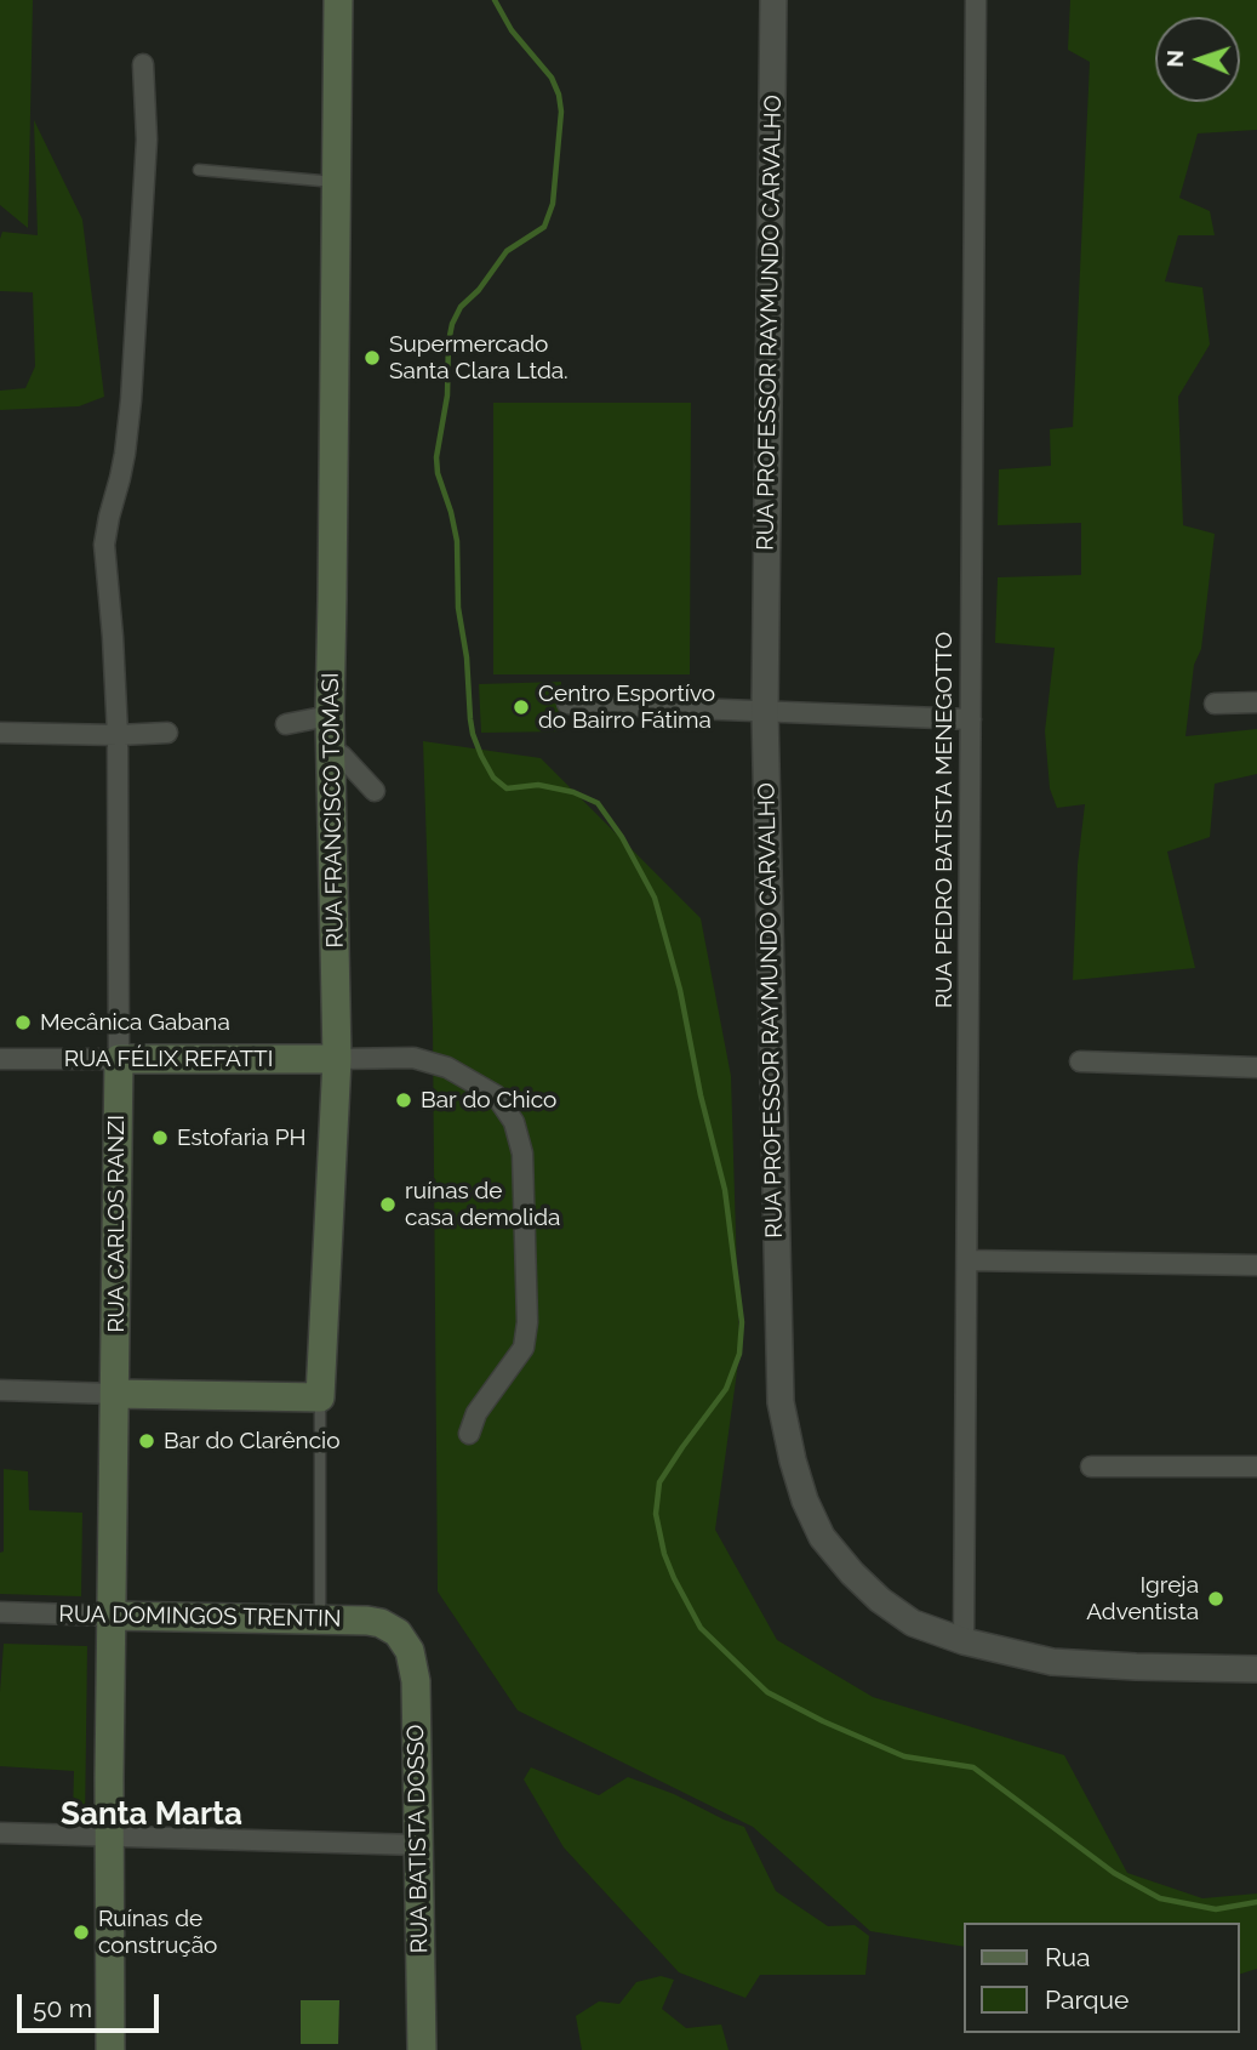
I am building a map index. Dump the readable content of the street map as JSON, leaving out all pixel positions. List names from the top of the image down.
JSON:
{
  "streets": {
    "main road": [
      "RUA FRANCISCO TOMASI",
      "RUA FÉLIX REFATTI",
      "RUA CARLOS RANZI",
      "RUA DOMINGOS TRENTIN",
      "RUA BATISTA DOSSO"
    ],
    "street": ["RUA PROFESSOR RAYMUNDO CARVALHO", "RUA PEDRO BATISTA MENEGOTTO"]
  },
  "crossings": [
    ["RUA PROFESSOR RAYMUNDO CARVALHO", "RUA PEDRO BATISTA MENEGOTTO"],
    ["RUA FRANCISCO TOMASI", "RUA FÉLIX REFATTI"],
    ["RUA FRANCISCO TOMASI", "RUA DOMINGOS TRENTIN"],
    ["RUA FÉLIX REFATTI", "RUA CARLOS RANZI"],
    ["RUA CARLOS RANZI", "RUA DOMINGOS TRENTIN"],
    ["RUA DOMINGOS TRENTIN", "RUA BATISTA DOSSO"]
  ],
  "districts": ["Santa Marta"],
  "places": [
    "Supermercado Santa Clara Ltda.",
    "Centro Esportívo do Bairro Fátima",
    "Mecânica Gabana",
    "Bar do Chico",
    "Estofaria PH",
    "ruínas de casa demolida",
    "Bar do Clarêncio",
    "Igreja Adventista",
    "Ruínas de construção"
  ],
  "legend": ["Rua", "Parque"],
  "scale_bar": "50 m",
  "north": "left"
}
